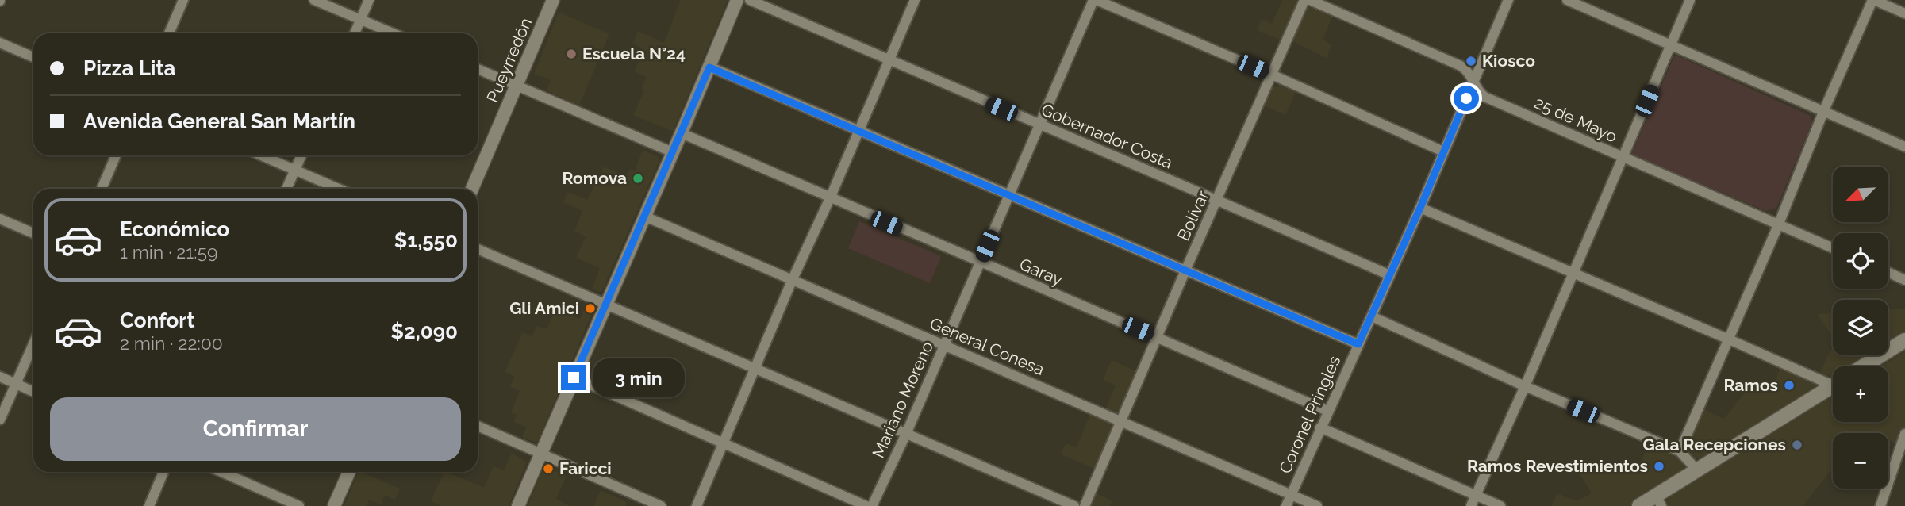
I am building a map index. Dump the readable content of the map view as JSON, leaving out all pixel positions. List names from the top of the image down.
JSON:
{
  "streets": {
    "street": [
      "Pueyrredón",
      "25 de Mayo",
      "Gobernador Costa",
      "Bolívar",
      "Garay",
      "General Conesa",
      "Mariano Moreno",
      "Coronel Pringles"
    ]
  },
  "crossings": [
    ["25 de Mayo", "Coronel Pringles"],
    ["Gobernador Costa", "Bolívar"],
    ["Gobernador Costa", "Mariano Moreno"],
    ["Gobernador Costa", "Coronel Pringles"],
    ["Bolívar", "Garay"],
    ["Bolívar", "General Conesa"],
    ["Garay", "Mariano Moreno"],
    ["Garay", "Coronel Pringles"],
    ["General Conesa", "Mariano Moreno"],
    ["General Conesa", "Coronel Pringles"]
  ],
  "places": [
    "Escuela N°24",
    "Kiosco",
    "Romova",
    "Gli Amici",
    "Ramos",
    "Gala Recepciones",
    "Ramos Revestimientos",
    "Faricci"
  ],
  "north": "bottom left",
  "page": {
    "banner": ["Pizza Lita", "Avenida General San Martín"],
    "map_buttons": ["+", "−"],
    "list": [
      {
        "name": "Económico",
        "note": "1 min · 21:59",
        "value": "$1,550"
      },
      {
        "name": "Confort",
        "note": "2 min · 22:00",
        "value": "$2,090"
      }
    ],
    "bubble": "3 min",
    "buttons": "Confirmar"
  }
}
